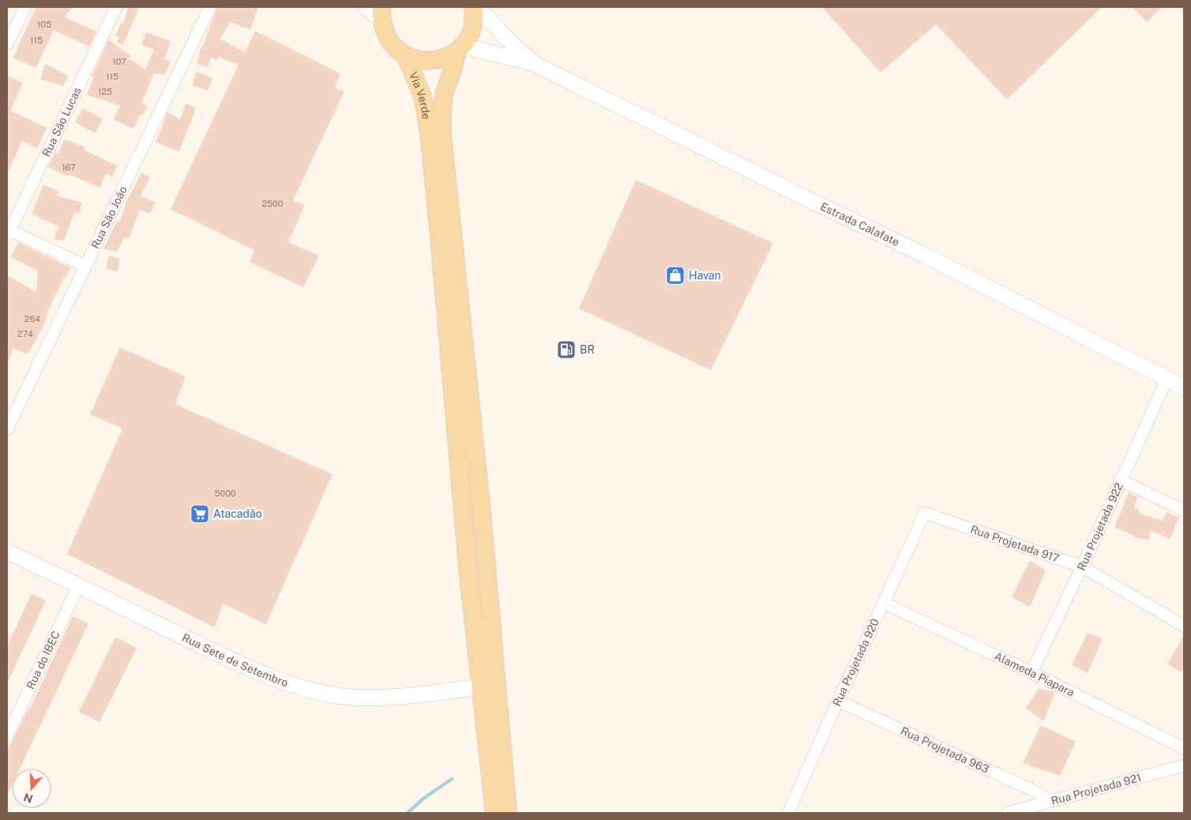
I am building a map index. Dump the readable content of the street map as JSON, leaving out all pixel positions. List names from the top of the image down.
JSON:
{
  "streets": {
    "main road": ["Via Verde"],
    "street": [
      "Rua São Lucas",
      "Rua São João",
      "Estrada Calafate",
      "Rua Projetada 922",
      "Rua Projetada 917",
      "Rua Sete de Setembro",
      "Rua do IBEC",
      "Rua Projetada 920",
      "Alameda Piapara",
      "Rua Projetada 963",
      "Rua Projetada 921"
    ]
  },
  "crossings": [
    ["Via Verde", "Estrada Calafate"],
    ["Estrada Calafate", "Rua Projetada 922"],
    ["Rua Projetada 922", "Rua Projetada 917"],
    ["Rua Projetada 922", "Alameda Piapara"],
    ["Rua Projetada 917", "Rua Projetada 920"],
    ["Rua Sete de Setembro", "Rua do IBEC"],
    ["Rua Projetada 920", "Alameda Piapara"],
    ["Rua Projetada 920", "Rua Projetada 963"],
    ["Rua Projetada 963", "Rua Projetada 921"]
  ],
  "places": {
    "shop": ["Havan"],
    "fuel station": ["BR"],
    "supermarket": ["Atacadão"]
  },
  "house_numbers": [
    "105",
    "115",
    "107",
    "115",
    "125",
    "167",
    "2500",
    "264",
    "274",
    "5000"
  ],
  "north": "bottom"
}
